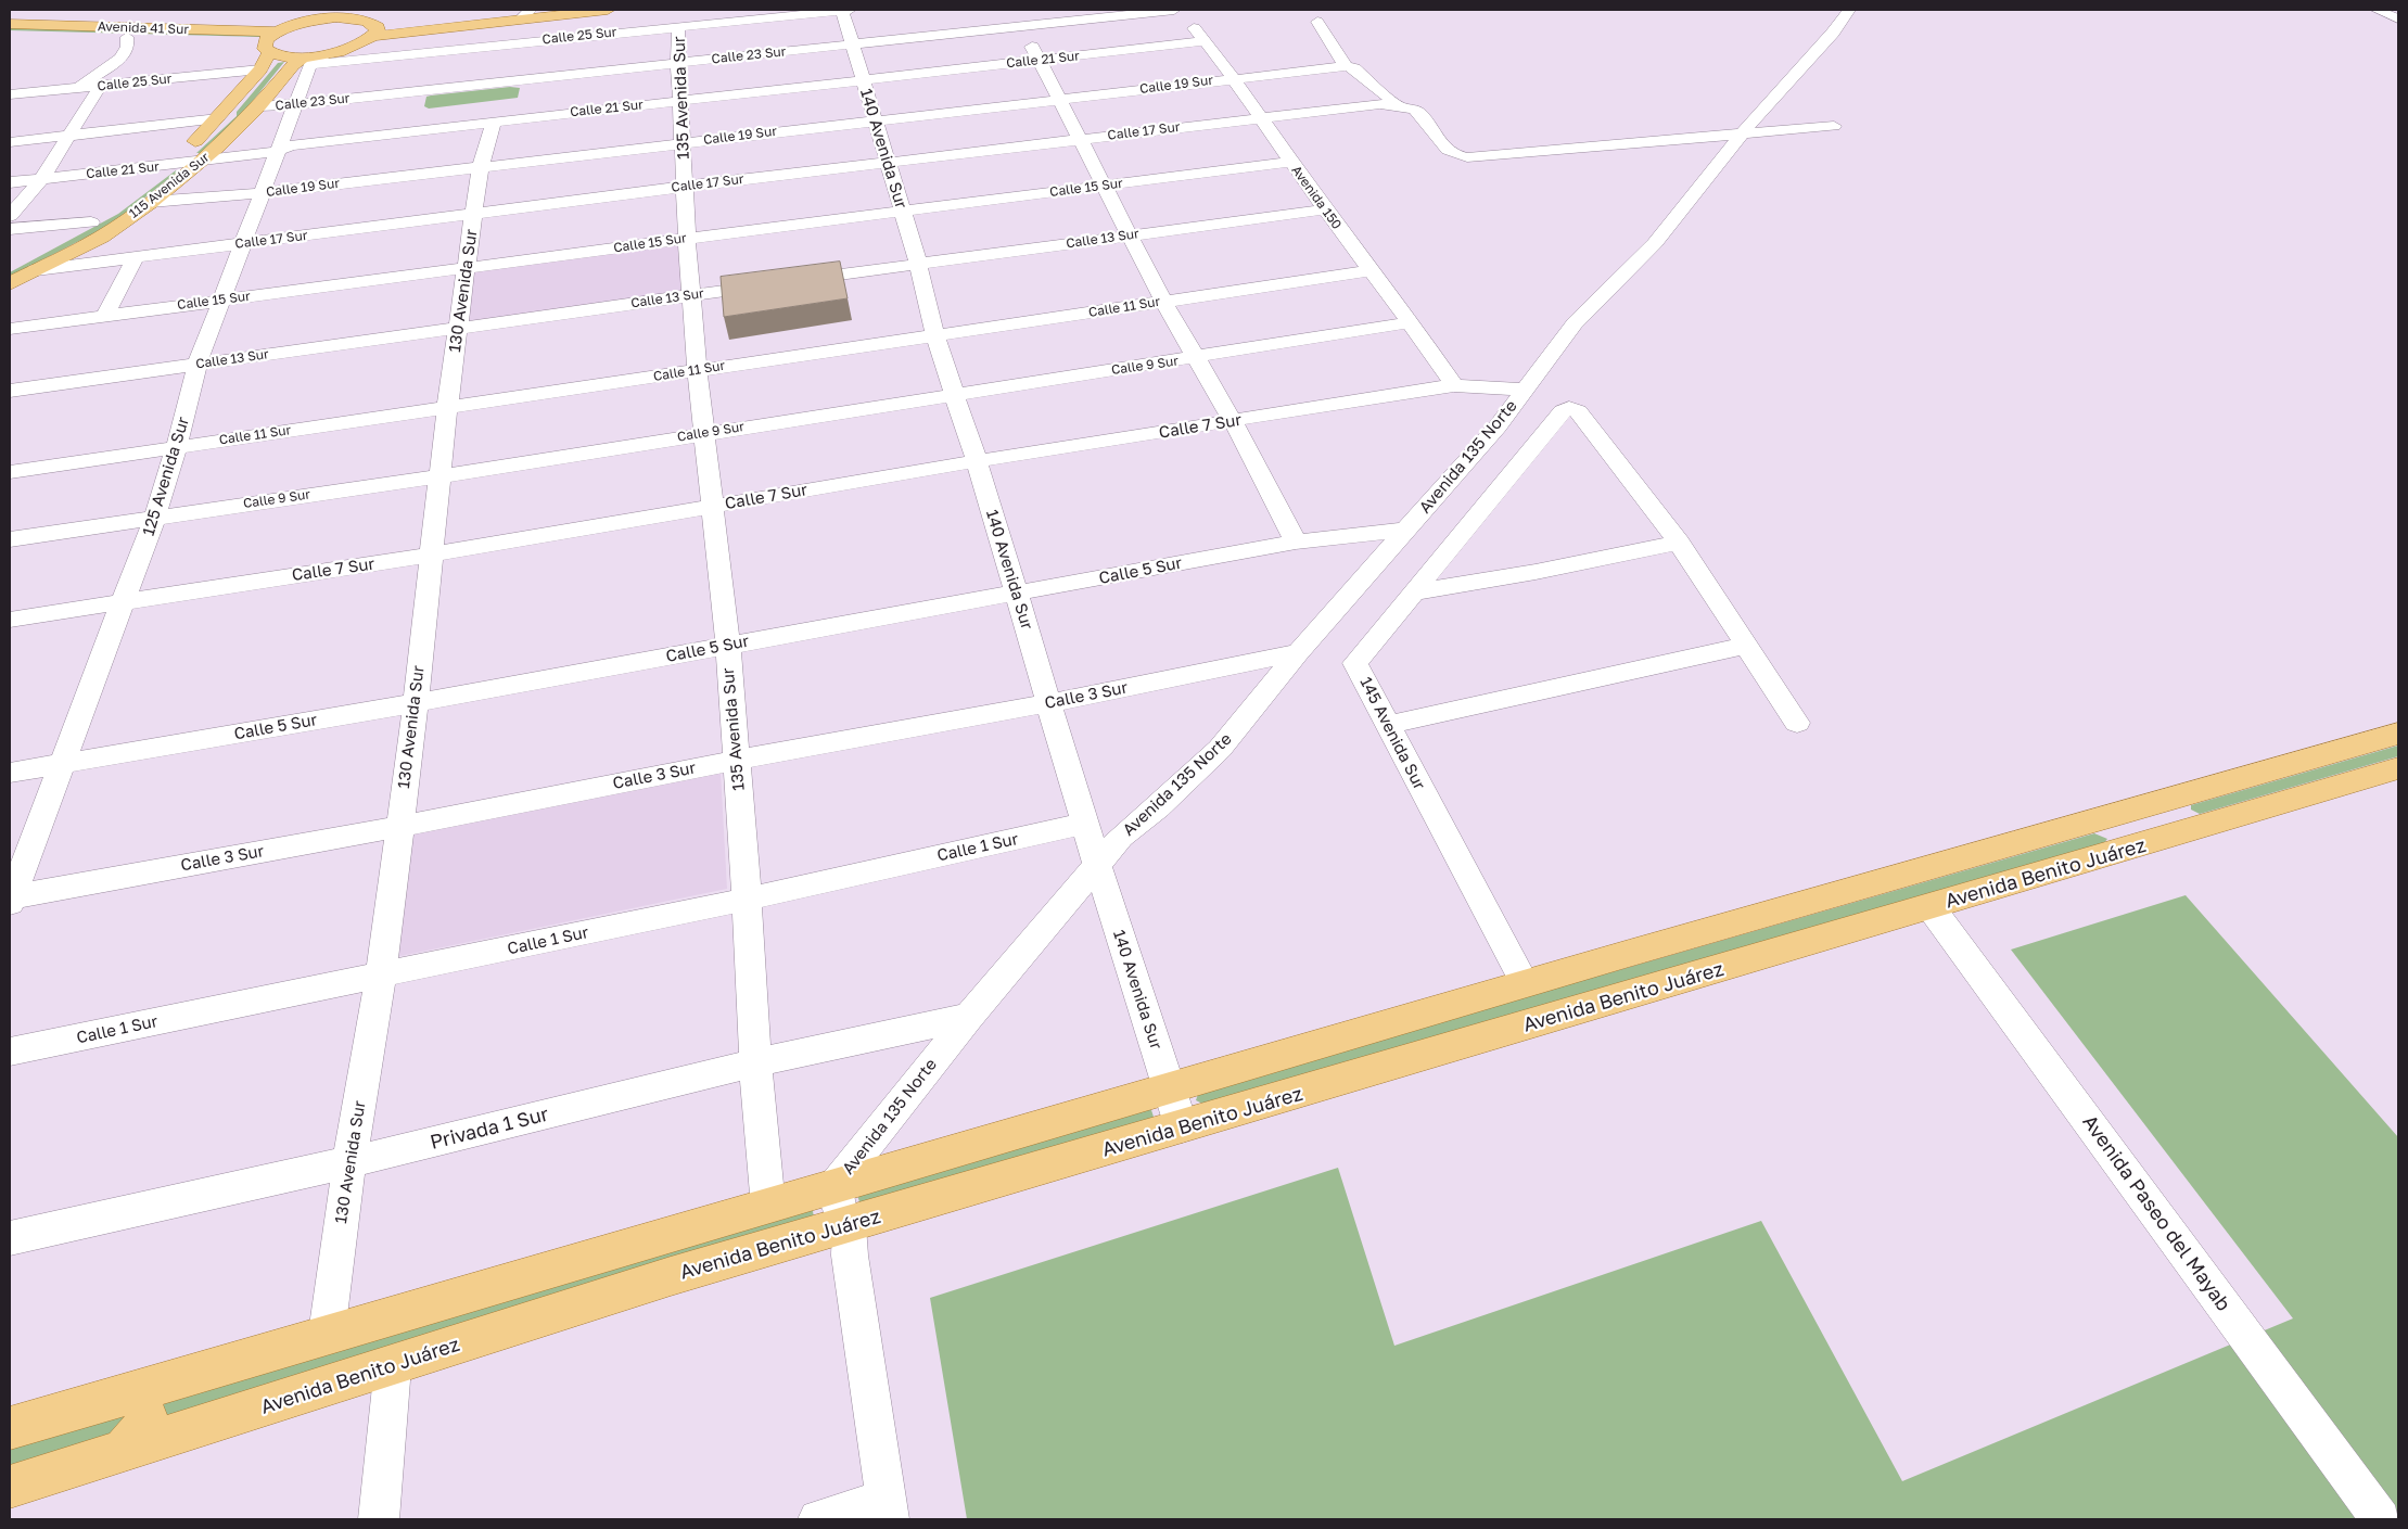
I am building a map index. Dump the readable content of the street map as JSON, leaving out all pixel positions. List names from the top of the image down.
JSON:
{
  "streets": {
    "main road": ["Avenida 41 Sur", "115 Avenida Sur", "Avenida Benito Juárez"],
    "street": [
      "Calle 25 Sur",
      "Calle 23 Sur",
      "Calle 21 Sur",
      "Calle 19 Sur",
      "135 Avenida Sur",
      "Calle 17 Sur",
      "140 Avenida Sur",
      "Calle 15 Sur",
      "Avenida 150",
      "Calle 13 Sur",
      "130 Avenida Sur",
      "Calle 11 Sur",
      "Calle 9 Sur",
      "Calle 7 Sur",
      "Avenida 135 Norte",
      "125 Avenida Sur",
      "Calle 5 Sur",
      "Calle 3 Sur",
      "145 Avenida Sur",
      "Calle 1 Sur",
      "Privada 1 Sur",
      "Avenida Paseo del Mayab"
    ]
  },
  "crossings": [
    ["Avenida 41 Sur", "Calle 25 Sur"],
    ["Avenida 41 Sur", "115 Avenida Sur"],
    ["Avenida 41 Sur", "125 Avenida Sur"],
    ["Calle 25 Sur", "135 Avenida Sur"],
    ["Calle 25 Sur", "140 Avenida Sur"],
    ["Calle 25 Sur", "115 Avenida Sur"],
    ["Calle 25 Sur", "125 Avenida Sur"],
    ["Calle 23 Sur", "135 Avenida Sur"],
    ["Calle 23 Sur", "140 Avenida Sur"],
    ["Calle 23 Sur", "115 Avenida Sur"],
    ["Calle 23 Sur", "Avenida 150"],
    ["Calle 23 Sur", "125 Avenida Sur"],
    ["Calle 21 Sur", "135 Avenida Sur"],
    ["Calle 21 Sur", "140 Avenida Sur"],
    ["Calle 21 Sur", "115 Avenida Sur"],
    ["Calle 21 Sur", "Avenida 150"],
    ["Calle 21 Sur", "130 Avenida Sur"],
    ["Calle 21 Sur", "125 Avenida Sur"],
    ["Calle 19 Sur", "135 Avenida Sur"],
    ["Calle 19 Sur", "140 Avenida Sur"],
    ["Calle 19 Sur", "115 Avenida Sur"],
    ["Calle 19 Sur", "Avenida 150"],
    ["Calle 19 Sur", "130 Avenida Sur"],
    ["Calle 19 Sur", "125 Avenida Sur"],
    ["135 Avenida Sur", "Calle 17 Sur"],
    ["135 Avenida Sur", "Calle 15 Sur"],
    ["135 Avenida Sur", "Calle 13 Sur"],
    ["135 Avenida Sur", "Calle 11 Sur"],
    ["135 Avenida Sur", "Calle 9 Sur"],
    ["135 Avenida Sur", "Calle 7 Sur"],
    ["135 Avenida Sur", "Calle 5 Sur"],
    ["135 Avenida Sur", "Calle 3 Sur"],
    ["135 Avenida Sur", "Calle 1 Sur"],
    ["135 Avenida Sur", "Avenida Benito Juárez"],
    ["135 Avenida Sur", "Privada 1 Sur"],
    ["Calle 17 Sur", "140 Avenida Sur"],
    ["Calle 17 Sur", "115 Avenida Sur"],
    ["Calle 17 Sur", "Avenida 150"],
    ["Calle 17 Sur", "130 Avenida Sur"],
    ["Calle 17 Sur", "125 Avenida Sur"],
    ["140 Avenida Sur", "Calle 15 Sur"],
    ["140 Avenida Sur", "Calle 13 Sur"],
    ["140 Avenida Sur", "Calle 11 Sur"],
    ["140 Avenida Sur", "Calle 9 Sur"],
    ["140 Avenida Sur", "Calle 7 Sur"],
    ["140 Avenida Sur", "Avenida 135 Norte"],
    ["140 Avenida Sur", "Calle 5 Sur"],
    ["140 Avenida Sur", "Calle 3 Sur"],
    ["140 Avenida Sur", "Calle 1 Sur"],
    ["140 Avenida Sur", "Avenida Benito Juárez"],
    ["115 Avenida Sur", "125 Avenida Sur"],
    ["Calle 15 Sur", "Avenida 150"],
    ["Calle 15 Sur", "130 Avenida Sur"],
    ["Calle 15 Sur", "125 Avenida Sur"],
    ["Avenida 150", "Calle 13 Sur"],
    ["Avenida 150", "Calle 11 Sur"],
    ["Avenida 150", "Calle 9 Sur"],
    ["Avenida 150", "Calle 7 Sur"],
    ["Calle 13 Sur", "130 Avenida Sur"],
    ["Calle 13 Sur", "125 Avenida Sur"],
    ["130 Avenida Sur", "Calle 11 Sur"],
    ["130 Avenida Sur", "Calle 9 Sur"],
    ["130 Avenida Sur", "Calle 7 Sur"],
    ["130 Avenida Sur", "Calle 5 Sur"],
    ["130 Avenida Sur", "Calle 3 Sur"],
    ["130 Avenida Sur", "Calle 1 Sur"],
    ["130 Avenida Sur", "Avenida Benito Juárez"],
    ["130 Avenida Sur", "Privada 1 Sur"],
    ["Calle 11 Sur", "125 Avenida Sur"],
    ["Calle 9 Sur", "125 Avenida Sur"],
    ["Calle 7 Sur", "Avenida 135 Norte"],
    ["Calle 7 Sur", "125 Avenida Sur"],
    ["Avenida 135 Norte", "Calle 5 Sur"],
    ["Avenida 135 Norte", "Calle 3 Sur"],
    ["Avenida 135 Norte", "Avenida Benito Juárez"],
    ["Avenida 135 Norte", "Privada 1 Sur"],
    ["125 Avenida Sur", "Calle 5 Sur"],
    ["125 Avenida Sur", "Calle 3 Sur"],
    ["145 Avenida Sur", "Avenida Benito Juárez"],
    ["Avenida Benito Juárez", "Avenida Paseo del Mayab"]
  ]
}
